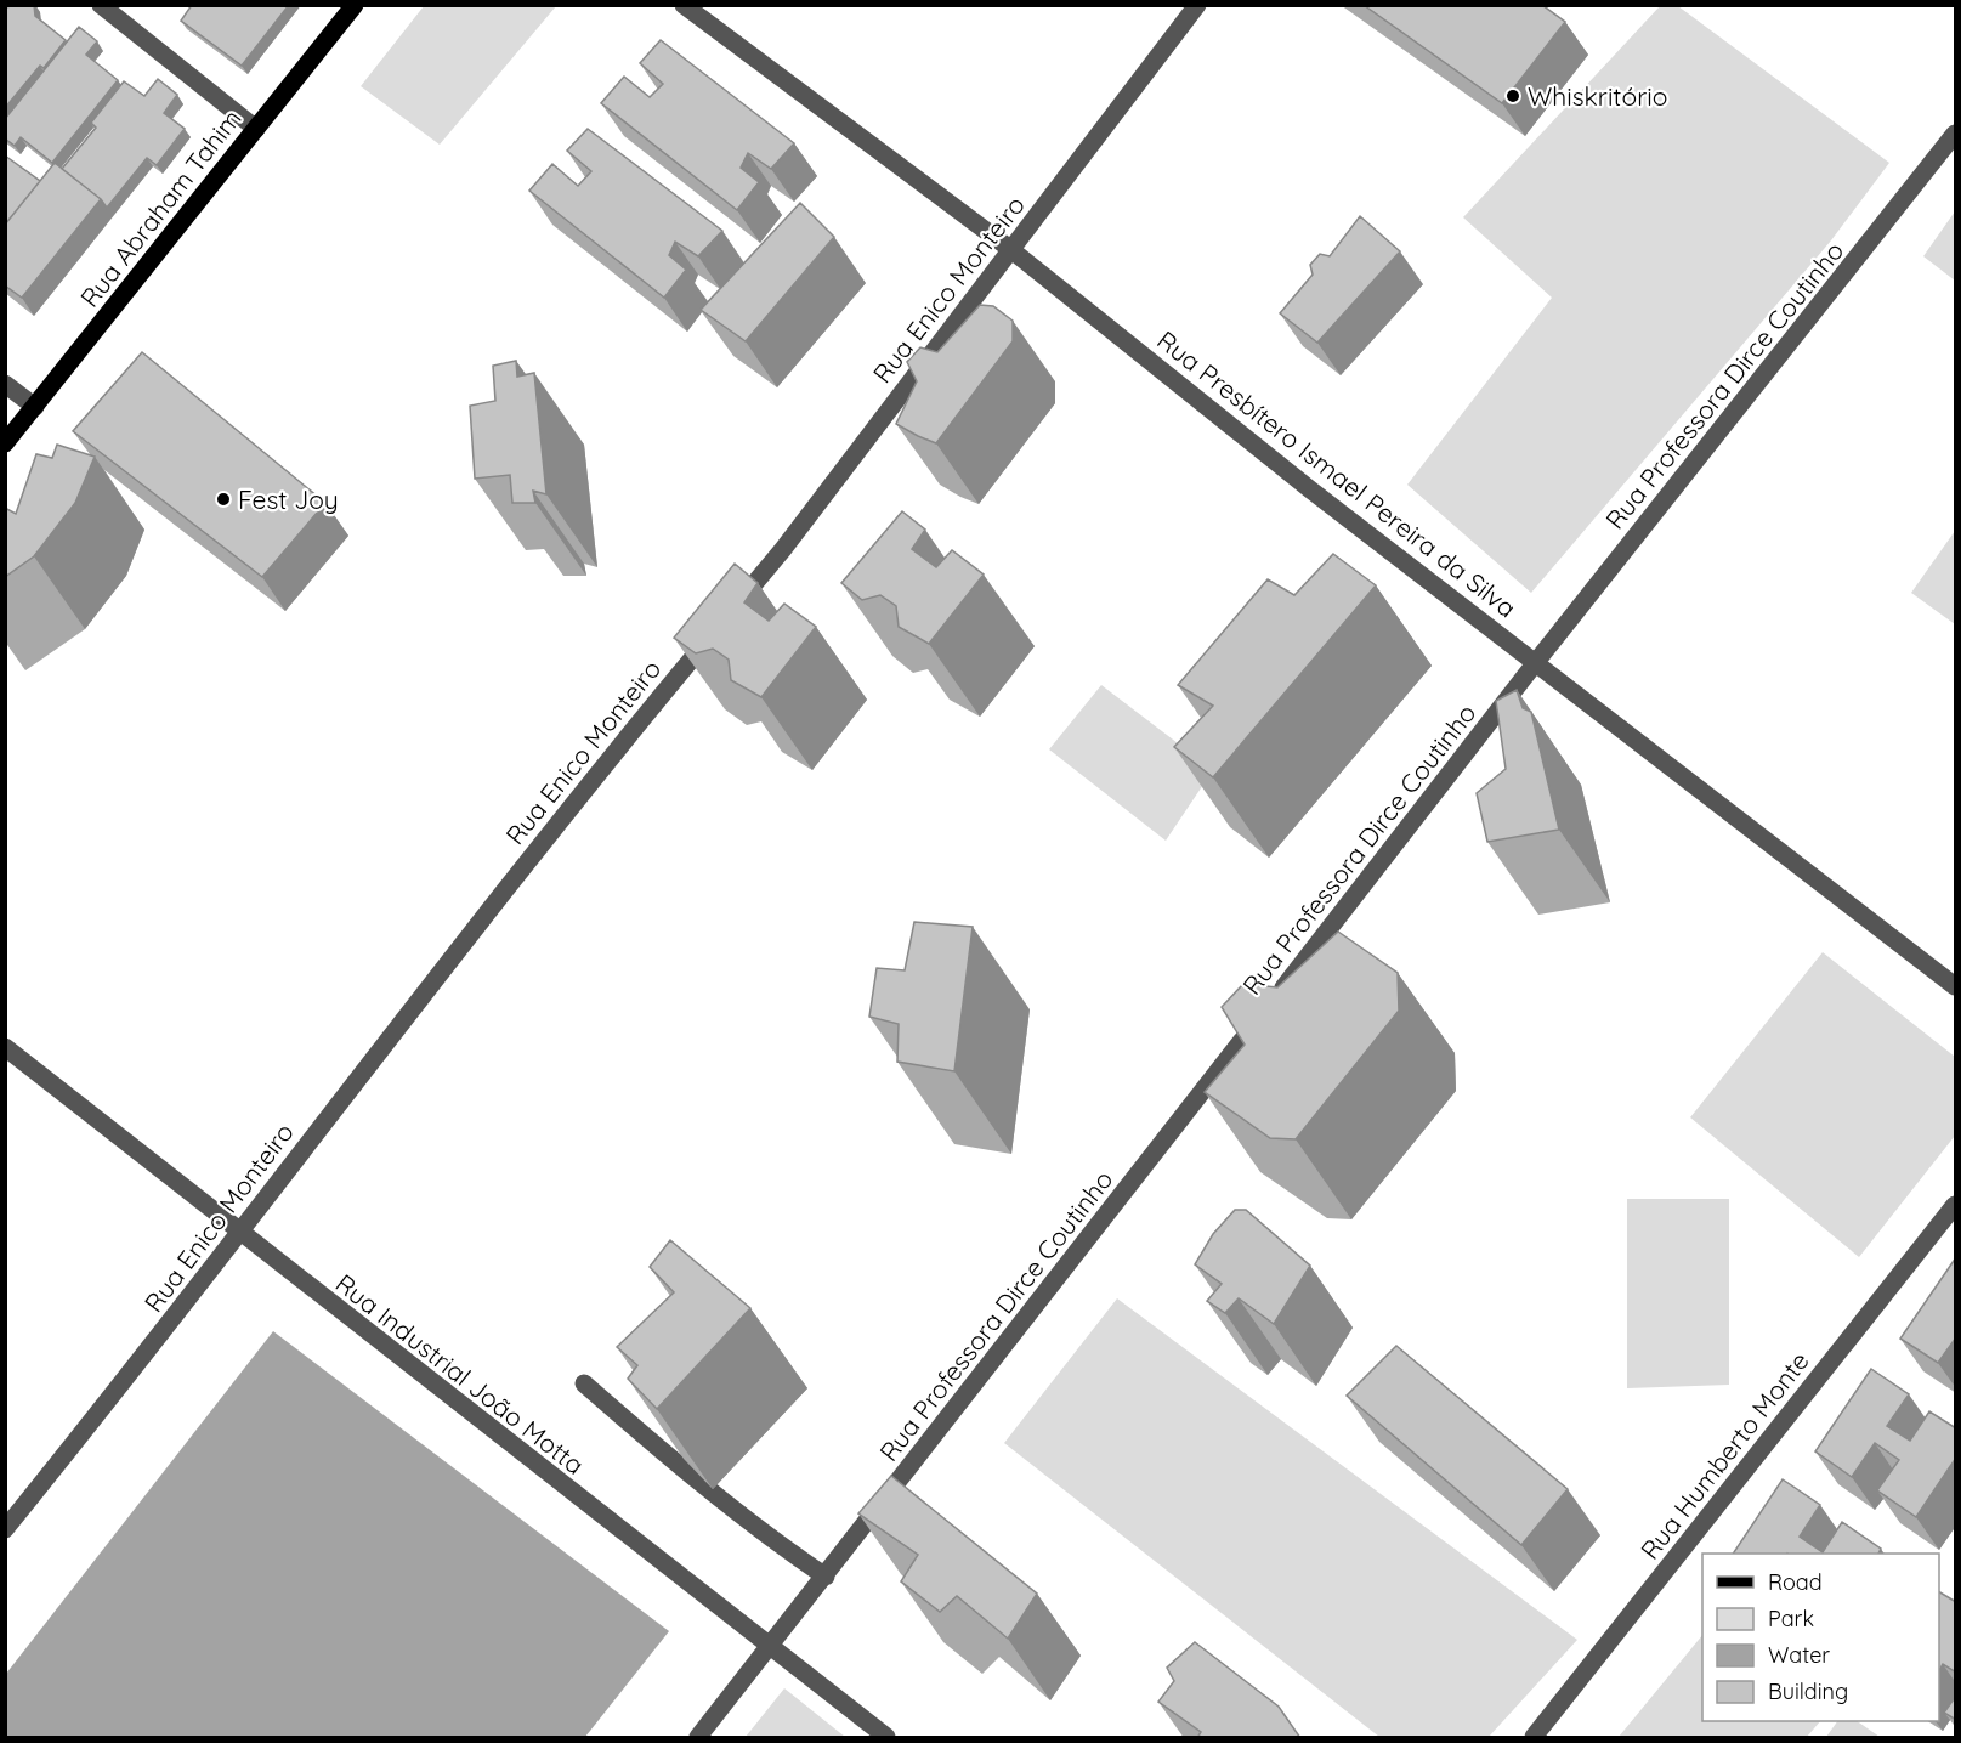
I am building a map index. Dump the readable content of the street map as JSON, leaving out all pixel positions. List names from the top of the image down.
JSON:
{
  "streets": {
    "main road": ["Rua Abraham Tahim"],
    "street": [
      "Rua Enico Monteiro",
      "Rua Professora Dirce Coutinho",
      "Rua Presbítero Ismael Pereira da Silva",
      "Rua Industrial João Motta",
      "Rua Humberto Monte"
    ]
  },
  "crossings": [
    ["Rua Enico Monteiro", "Rua Presbítero Ismael Pereira da Silva"],
    ["Rua Enico Monteiro", "Rua Industrial João Motta"],
    ["Rua Professora Dirce Coutinho", "Rua Presbítero Ismael Pereira da Silva"],
    ["Rua Professora Dirce Coutinho", "Rua Industrial João Motta"]
  ],
  "places": ["Whiskritório", "Fest Joy"],
  "legend": [
    "Road",
    "Park",
    "Water",
    "Building"
  ]
}
